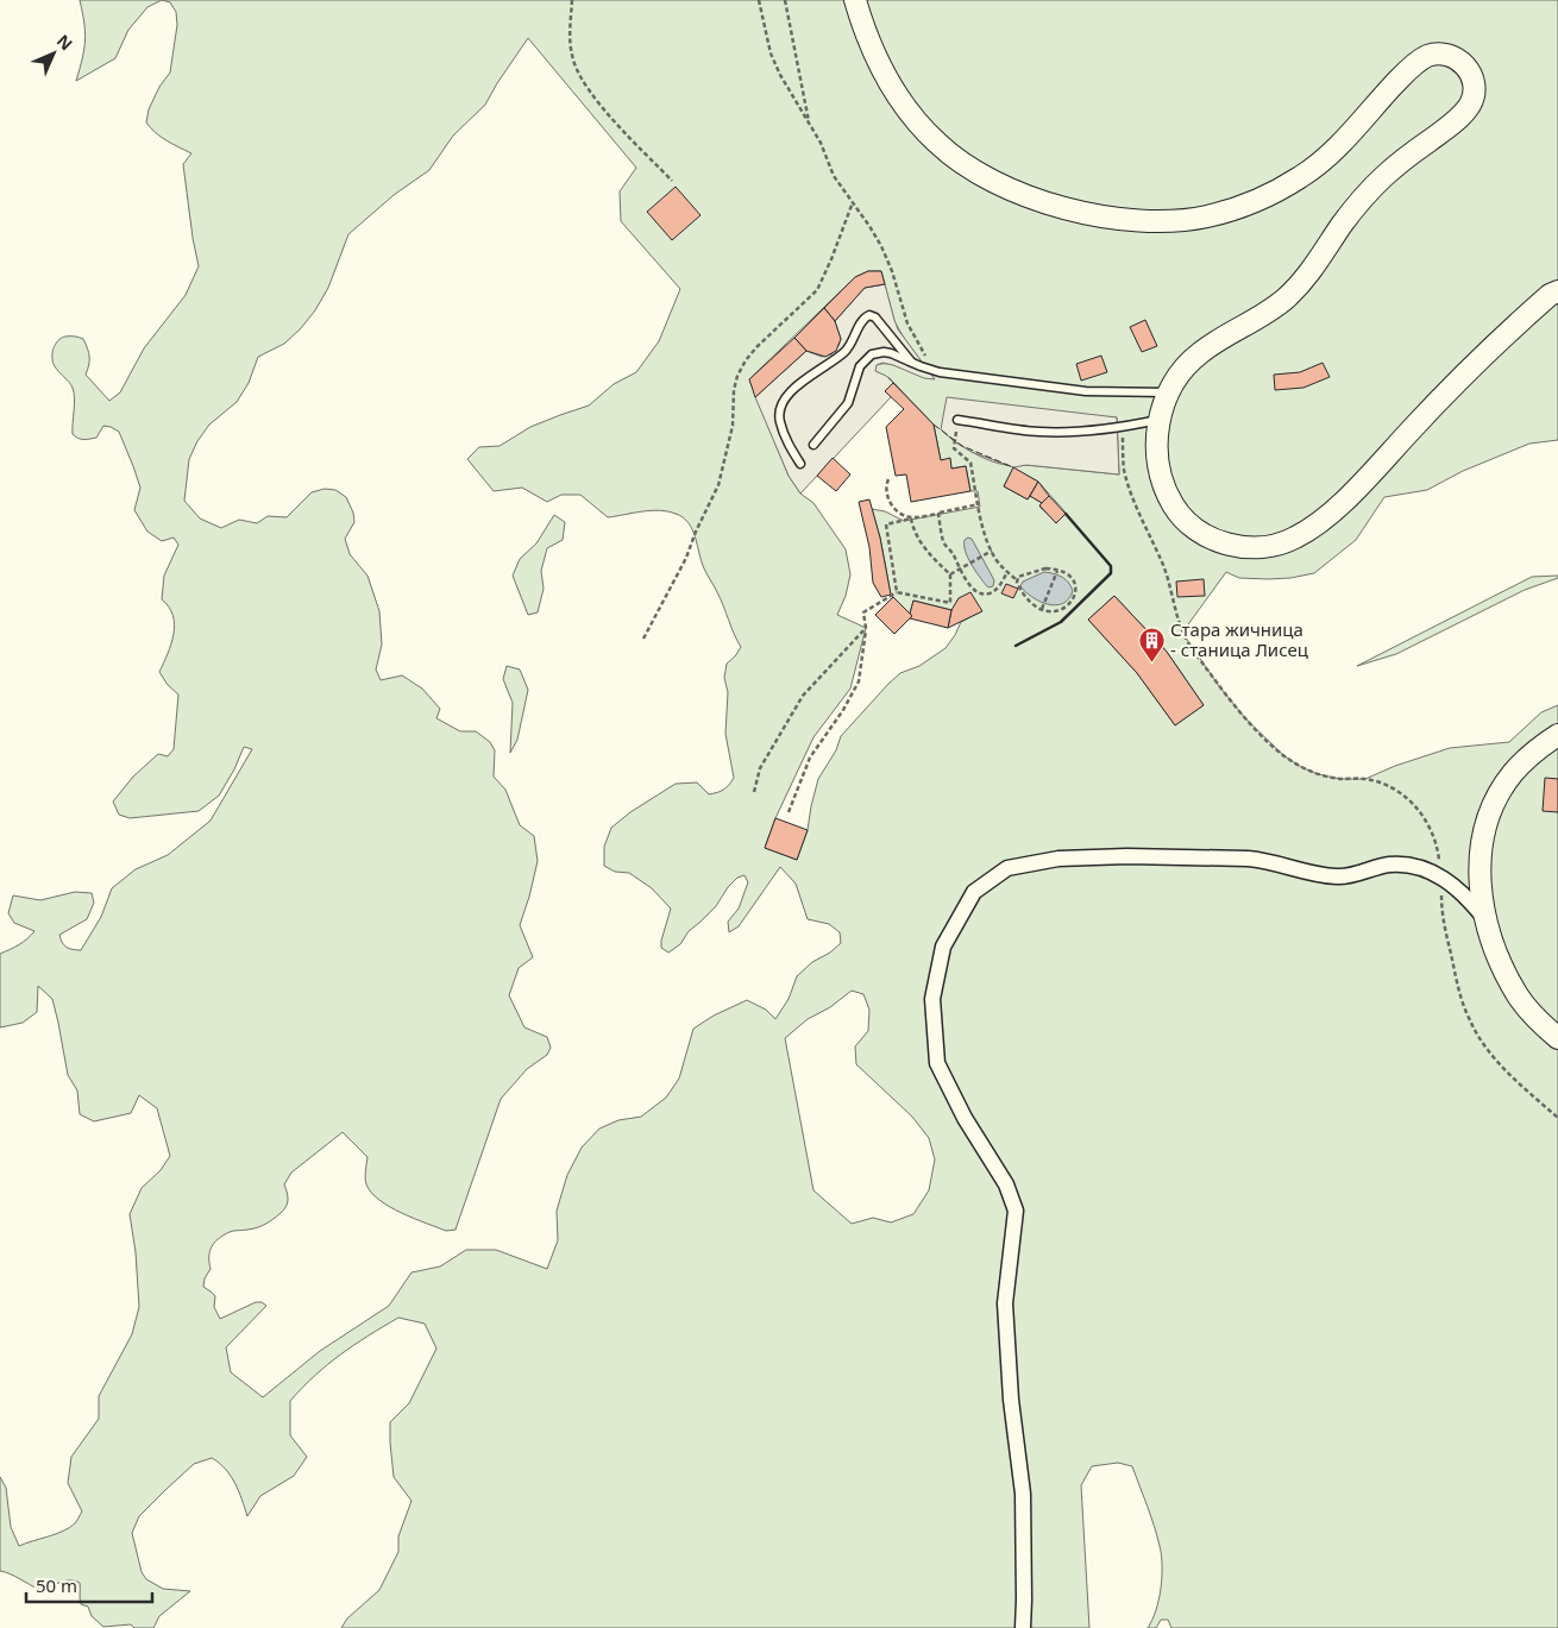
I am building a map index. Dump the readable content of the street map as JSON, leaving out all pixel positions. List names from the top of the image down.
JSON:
{
  "places": {
    "building": ["Стара жичница - станица Лисец"]
  },
  "scale_bar": "50 m",
  "north": "top right"
}
